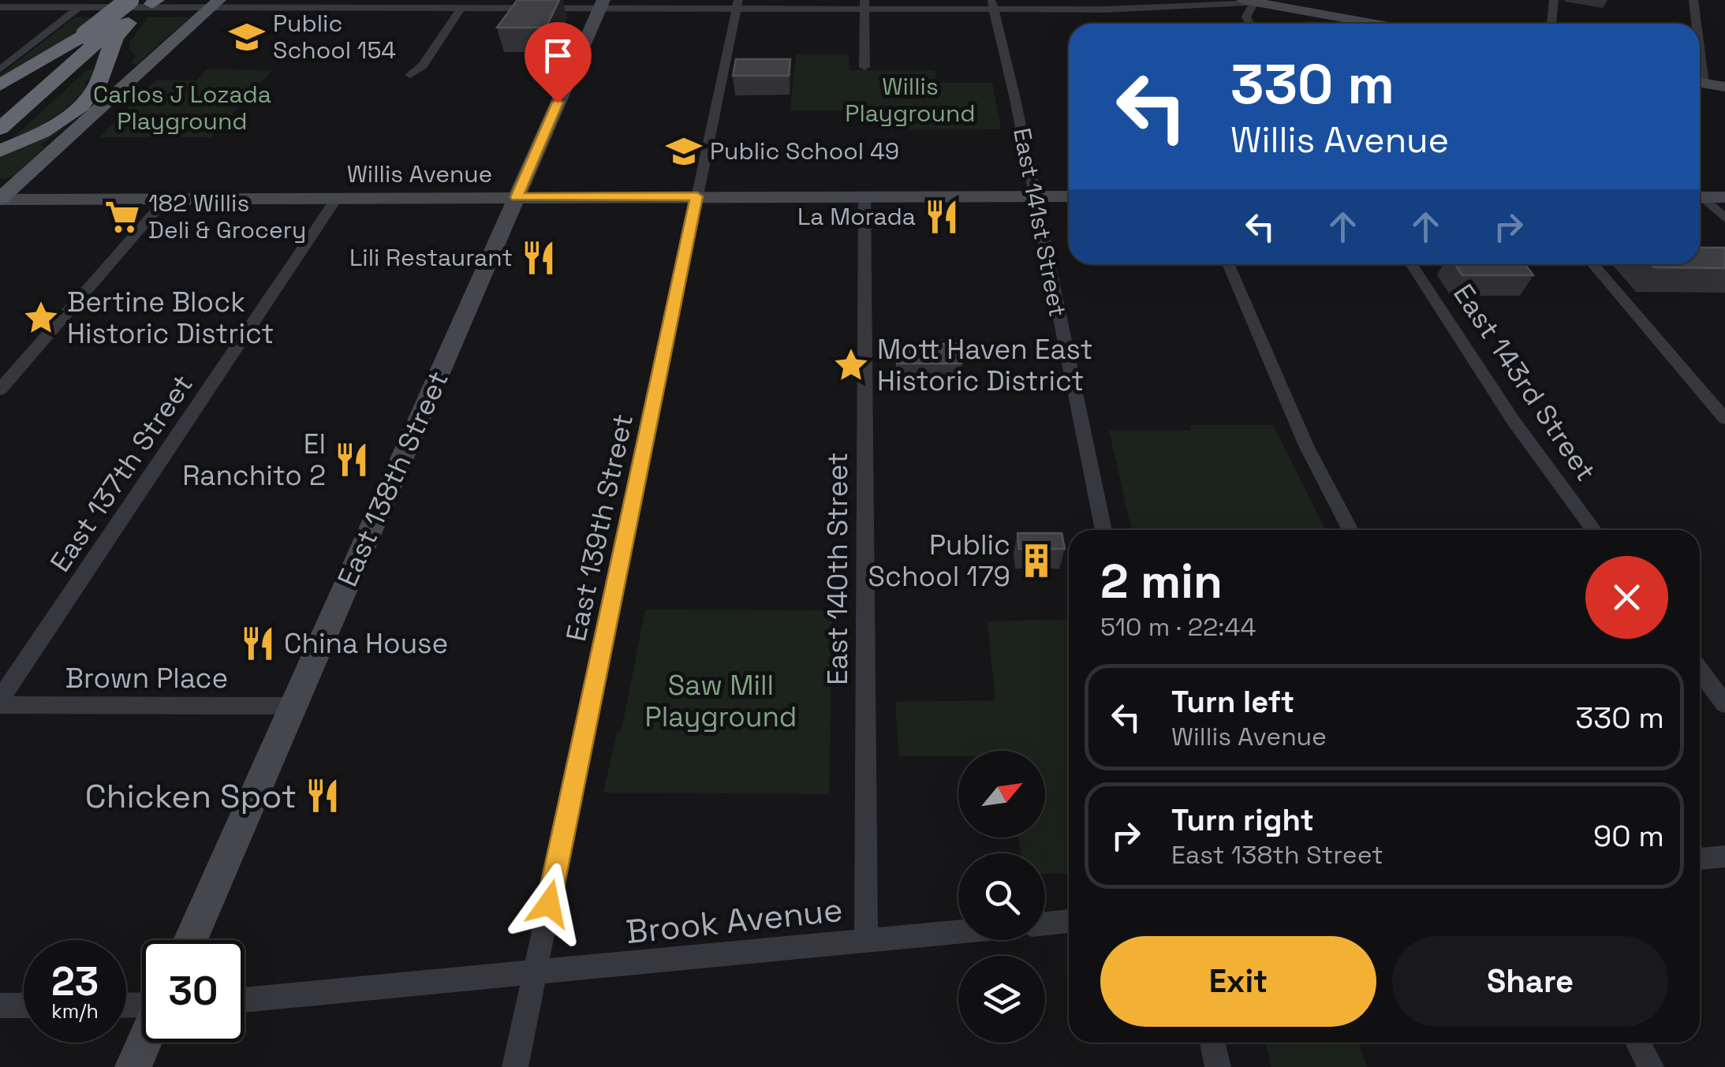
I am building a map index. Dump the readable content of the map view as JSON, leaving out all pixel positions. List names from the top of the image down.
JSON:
{
  "streets": {
    "main road": ["Willis Avenue", "East 138th Street"],
    "street": [
      "East 141st Street",
      "East 143rd Street",
      "East 137th Street",
      "East 139th Street",
      "East 140th Street",
      "Brown Place",
      "Brook Avenue"
    ]
  },
  "crossings": [
    ["Willis Avenue", "East 141st Street"],
    ["Willis Avenue", "East 137th Street"],
    ["Willis Avenue", "East 138th Street"],
    ["Willis Avenue", "East 139th Street"],
    ["Willis Avenue", "East 140th Street"],
    ["East 138th Street", "Brown Place"],
    ["East 139th Street", "Brook Avenue"],
    ["East 140th Street", "Brook Avenue"]
  ],
  "parks": ["Willis Playground", "Carlos J Lozada Playground", "Saw Mill Playground"],
  "places": {
    "school or university": ["Public School 154", "Public School 49"],
    "supermarket": ["182 Willis Deli & Grocery"],
    "restaurant": [
      "La Morada",
      "Lili Restaurant",
      "El Ranchito 2",
      "China House",
      "Chicken Spot"
    ],
    "place": ["Bertine Block Historic District", "Mott Haven East Historic District"],
    "building": ["Public School 179"]
  },
  "north": "top right",
  "page": {
    "turn": ["330 m", "Willis Avenue"],
    "heading": ["2 min", "510 m · 22:44"],
    "list": [
      {
        "name": "Turn left",
        "note": "Willis Avenue",
        "value": "330 m"
      },
      {
        "name": "Turn right",
        "note": "East 138th Street",
        "value": "90 m"
      }
    ],
    "buttons": ["Exit", "Share"],
    "speed": "23 km/h",
    "limit": "30"
  }
}
